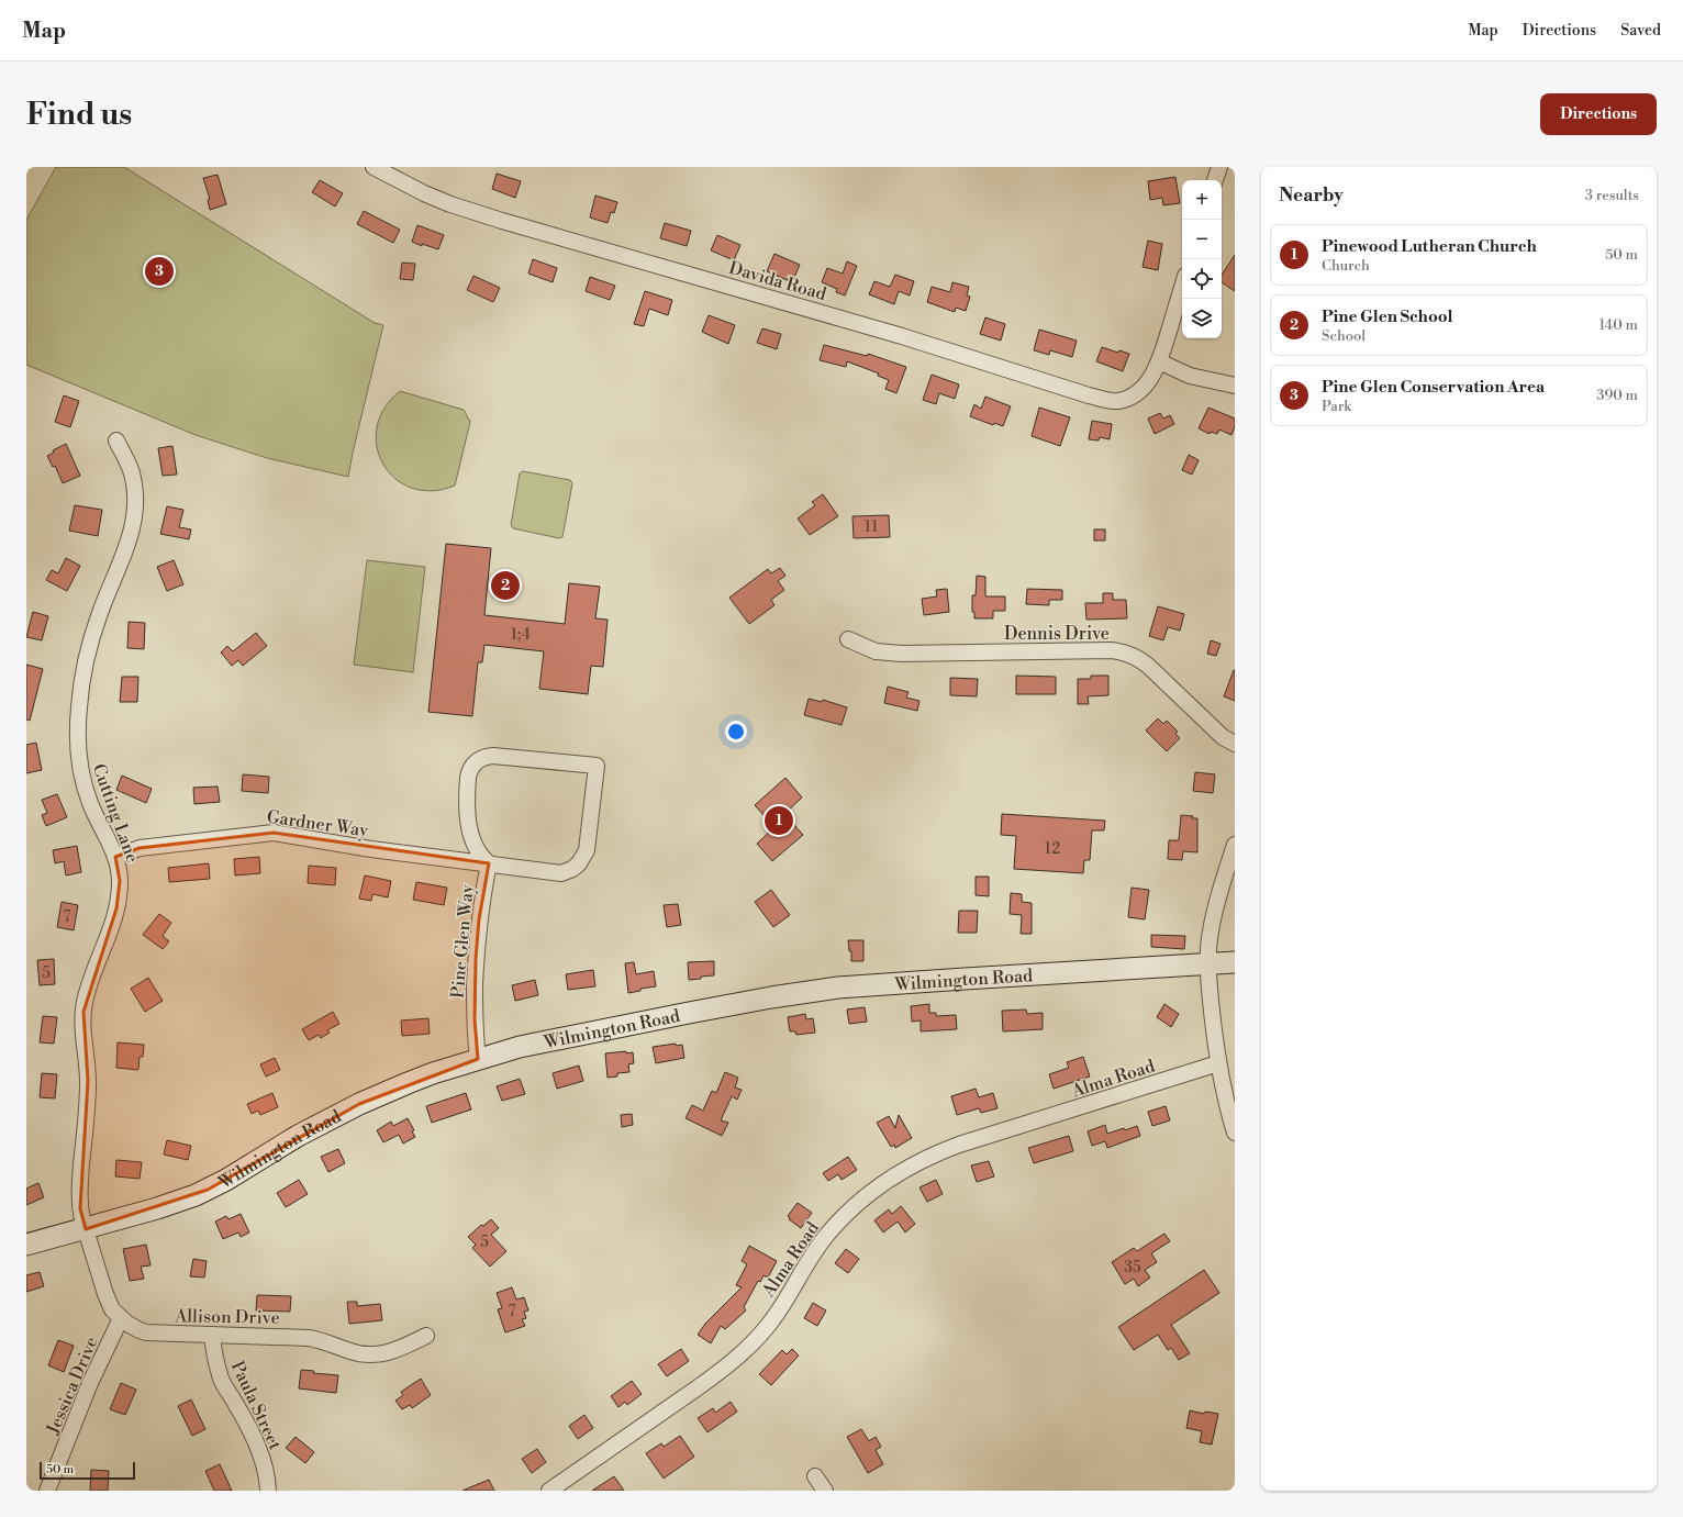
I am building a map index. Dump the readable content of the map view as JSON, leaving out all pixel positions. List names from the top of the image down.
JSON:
{
  "streets": {
    "main road": ["Wilmington Road"],
    "street": [
      "Davida Road",
      "Dennis Drive",
      "Cutting Lane",
      "Gardner Way",
      "Pine Glen Way",
      "Alma Road",
      "Allison Drive",
      "Jessica Drive",
      "Paula Street"
    ]
  },
  "crossings": [
    ["Cutting Lane", "Gardner Way"],
    ["Cutting Lane", "Wilmington Road"],
    ["Cutting Lane", "Allison Drive"],
    ["Gardner Way", "Pine Glen Way"],
    ["Pine Glen Way", "Wilmington Road"],
    ["Wilmington Road", "Allison Drive"],
    ["Allison Drive", "Jessica Drive"],
    ["Allison Drive", "Paula Street"]
  ],
  "house_numbers": [
    "11",
    "1;4",
    "12",
    "7",
    "5",
    "5",
    "35",
    "7"
  ],
  "scale_bar": "50 m",
  "page": {
    "header": "Map",
    "nav": ["Map", "Directions", "Saved"],
    "buttons": "Directions",
    "title": "Find us",
    "heading": ["Nearby", "3 results"],
    "map_buttons": ["+", "−"],
    "list": [
      {
        "mark": "1",
        "name": "Pinewood Lutheran Church",
        "note": "Church",
        "value": "50 m"
      },
      {
        "mark": "2",
        "name": "Pine Glen School",
        "note": "School",
        "value": "140 m"
      },
      {
        "mark": "3",
        "name": "Pine Glen Conservation Area",
        "note": "Park",
        "value": "390 m"
      }
    ],
    "pins": ["3", "2", "1"],
    "scale": "50 m"
  }
}
